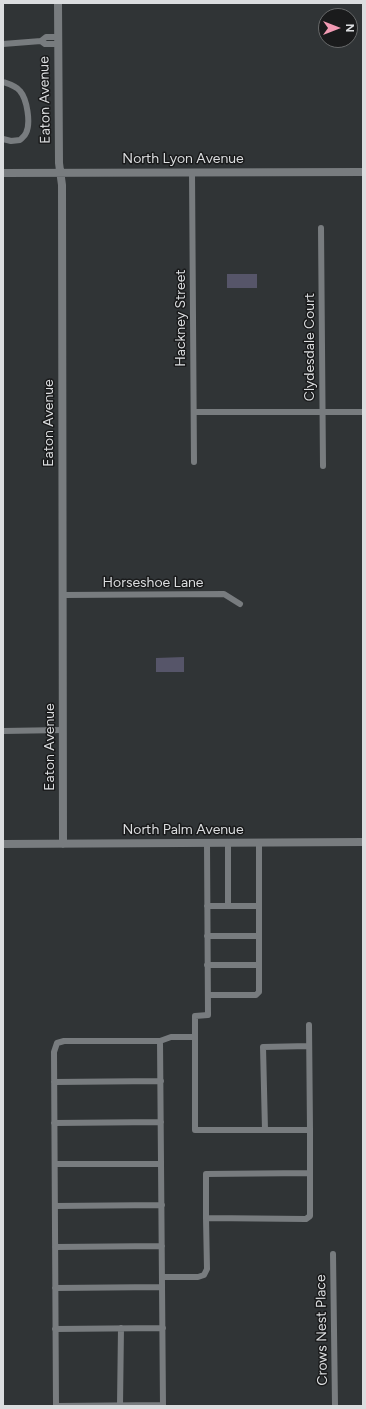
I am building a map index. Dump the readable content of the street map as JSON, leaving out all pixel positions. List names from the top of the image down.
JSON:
{
  "streets": {
    "street": [
      "Eaton Avenue",
      "North Lyon Avenue",
      "Hackney Street",
      "Clydesdale Court",
      "Horseshoe Lane",
      "North Palm Avenue",
      "Crows Nest Place"
    ]
  },
  "crossings": [
    ["Eaton Avenue", "North Lyon Avenue"],
    ["Eaton Avenue", "Horseshoe Lane"],
    ["Eaton Avenue", "North Palm Avenue"],
    ["North Lyon Avenue", "Hackney Street"]
  ],
  "north": "right"
}
